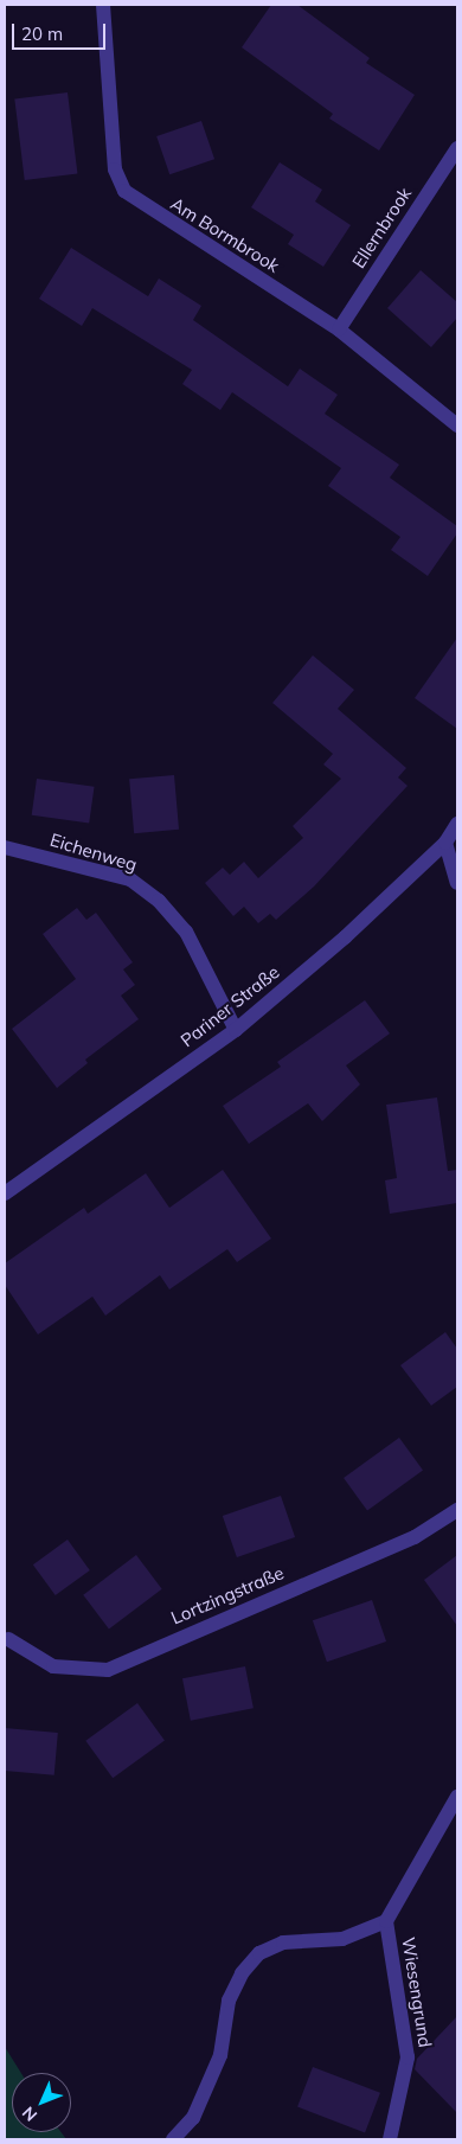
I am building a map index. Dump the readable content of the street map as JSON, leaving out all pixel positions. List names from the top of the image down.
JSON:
{
  "streets": {
    "street": [
      "Ellernbrook",
      "Am Bormbrook",
      "Eichenweg",
      "Pariner Straße",
      "Lortzingstraße",
      "Wiesengrund"
    ]
  },
  "crossings": [
    ["Ellernbrook", "Am Bormbrook"],
    ["Eichenweg", "Pariner Straße"]
  ],
  "scale_bar": "20 m",
  "north": "bottom left"
}
